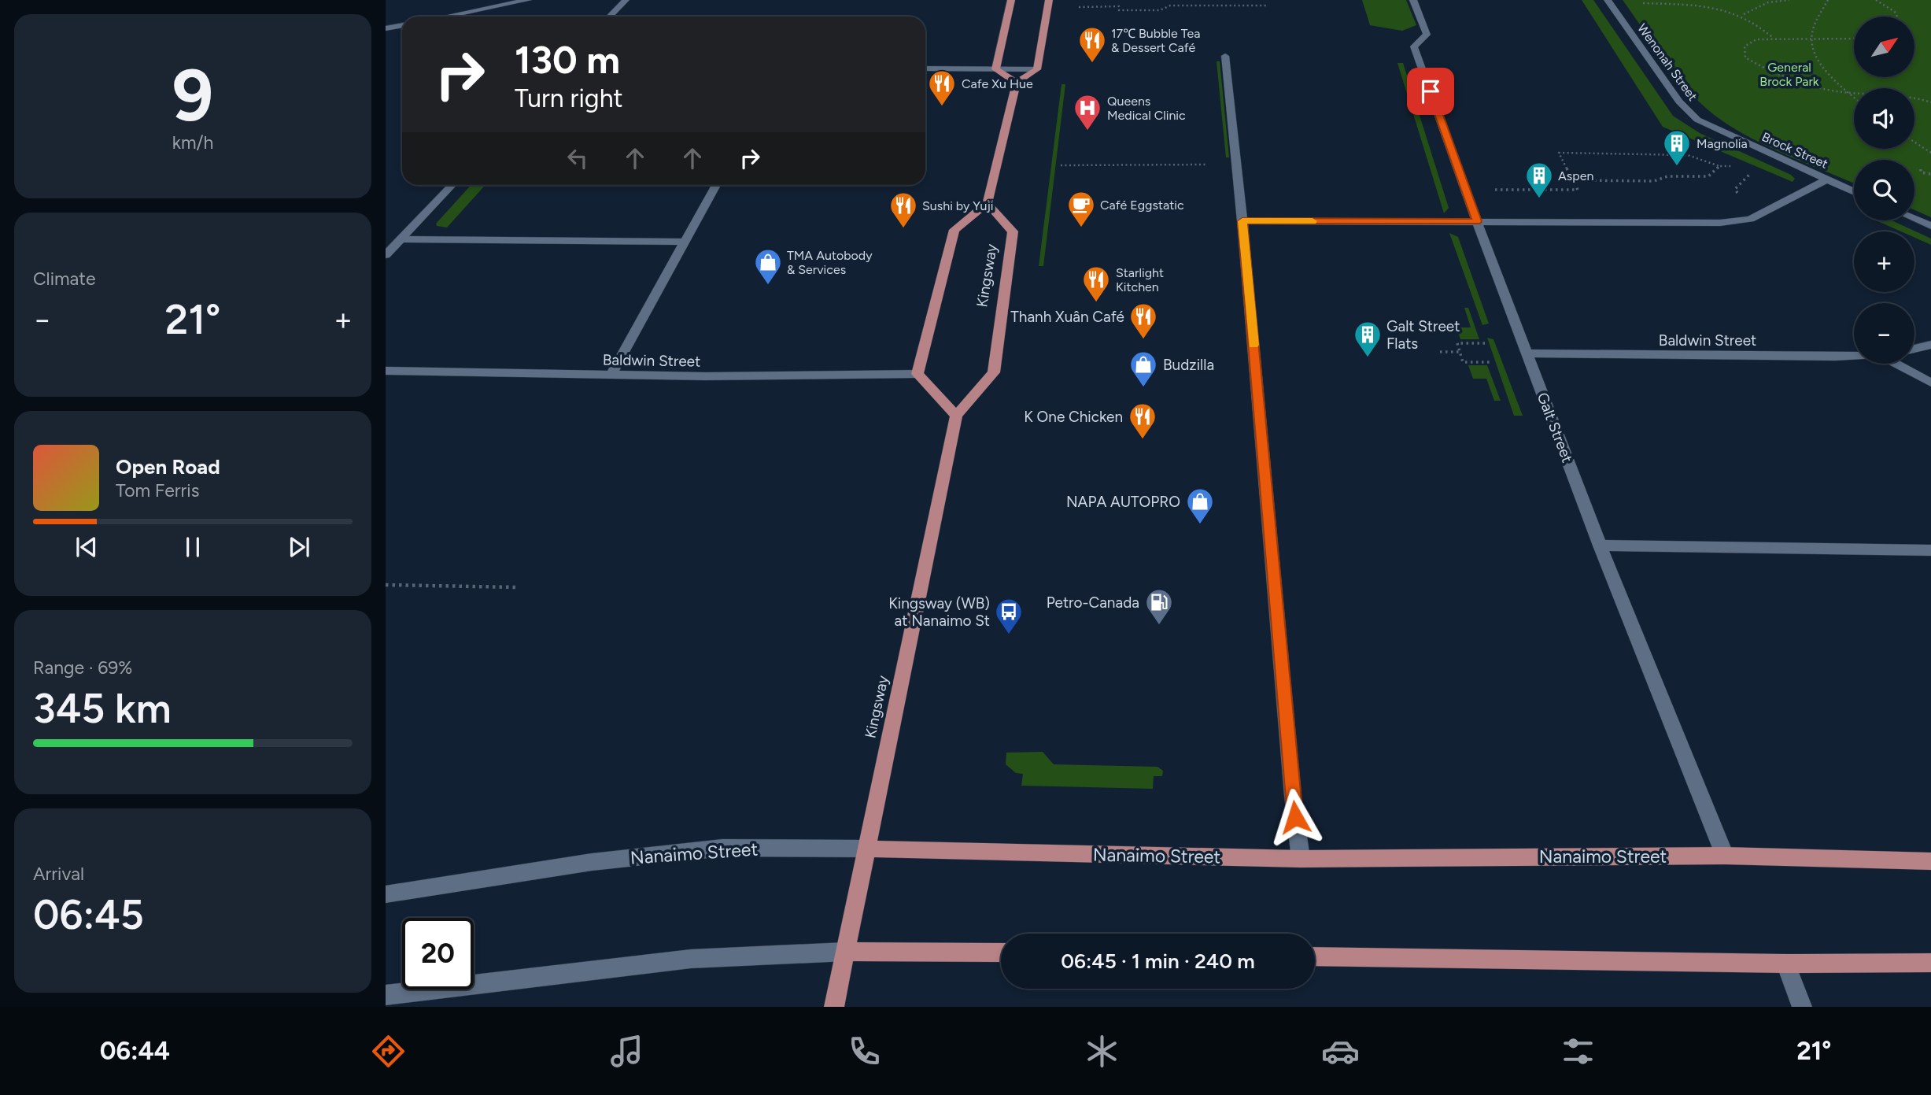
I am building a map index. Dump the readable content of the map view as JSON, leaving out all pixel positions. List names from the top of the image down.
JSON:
{
  "streets": {
    "main road": ["Kingsway", "Nanaimo Street"],
    "street": [
      "Wenonah Street",
      "Brock Street",
      "Baldwin Street",
      "Galt Street"
    ]
  },
  "crossings": [
    ["Wenonah Street", "Brock Street"],
    ["Kingsway", "Nanaimo Street"],
    ["Baldwin Street", "Galt Street"],
    ["Galt Street", "Nanaimo Street"]
  ],
  "parks": ["General Brock Park"],
  "places": {
    "restaurant": [
      "17℃ Bubble Tea & Dessert Café",
      "Cafe Xu Hue",
      "Sushi by Yuji",
      "Starlight Kitchen",
      "Thanh Xuân Café",
      "K One Chicken"
    ],
    "hospital": ["Queens Medical Clinic"],
    "building": ["Magnolia", "Aspen", "Galt Street Flats"],
    "cafe": ["Café Eggstatic"],
    "shop": ["TMA Autobody & Services", "Budzilla", "NAPA AUTOPRO"],
    "fuel station": ["Petro-Canada"],
    "bus stop": ["Kingsway (WB) at Nanaimo St"]
  },
  "north": "top right",
  "page": {
    "tile": [
      ["9", "km/h"],
      "Climate",
      ["Range · 69%", "345 km"],
      ["Arrival", "06:45"]
    ],
    "map_buttons": ["+", "−"],
    "turn": ["130 m", "Turn right"],
    "heat": ["−", "21°", "+"],
    "song": ["Open Road", "Tom Ferris"],
    "limit": "20",
    "trip": "06:45 · 1 min · 240 m",
    "tabs": ["06:44", "21°"]
  }
}
